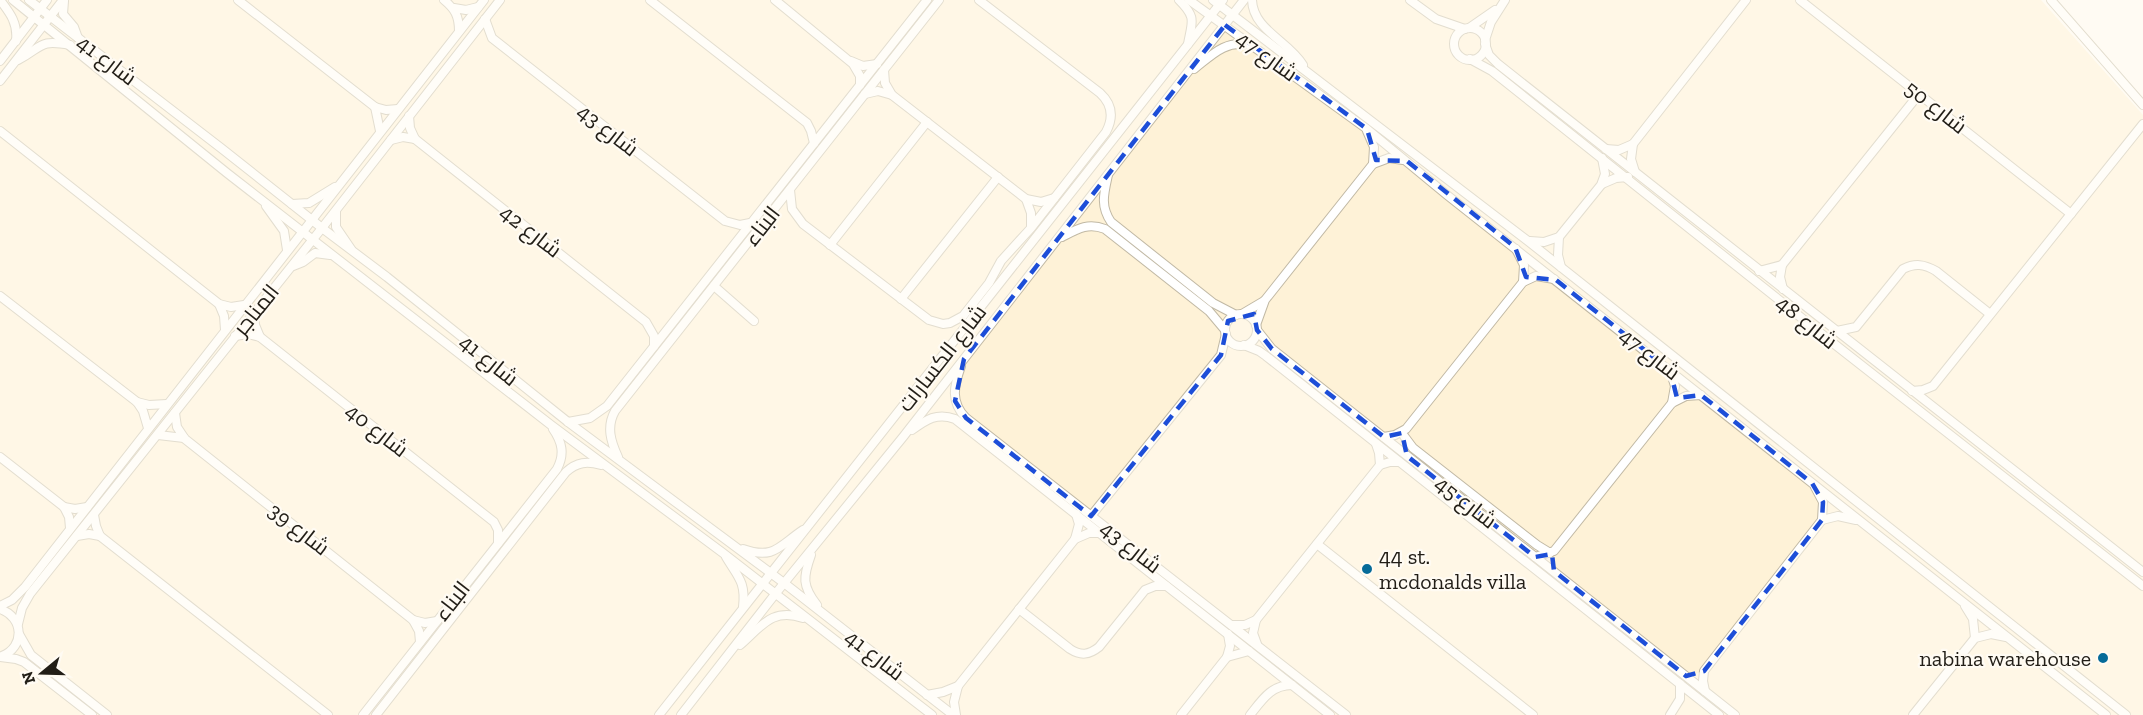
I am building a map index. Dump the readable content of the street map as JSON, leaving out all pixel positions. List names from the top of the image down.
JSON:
{
  "streets": {
    "street": [
      "شارع 47",
      "شارع 41",
      "شارع 50",
      "شارع 43",
      "البناء",
      "شارع 42",
      "المناجر",
      "شارع 48",
      "شارع الكسارات",
      "شارع 40",
      "شارع 45",
      "شارع 39"
    ]
  },
  "crossings": [
    ["شارع 47", "شارع الكسارات"],
    ["شارع 41", "البناء"],
    ["شارع 41", "المناجر"],
    ["شارع 41", "شارع الكسارات"],
    ["شارع 43", "شارع الكسارات"],
    ["البناء", "شارع 42"]
  ],
  "places": ["44 st. mcdonalds villa", "nabina warehouse"],
  "north": "left"
}
